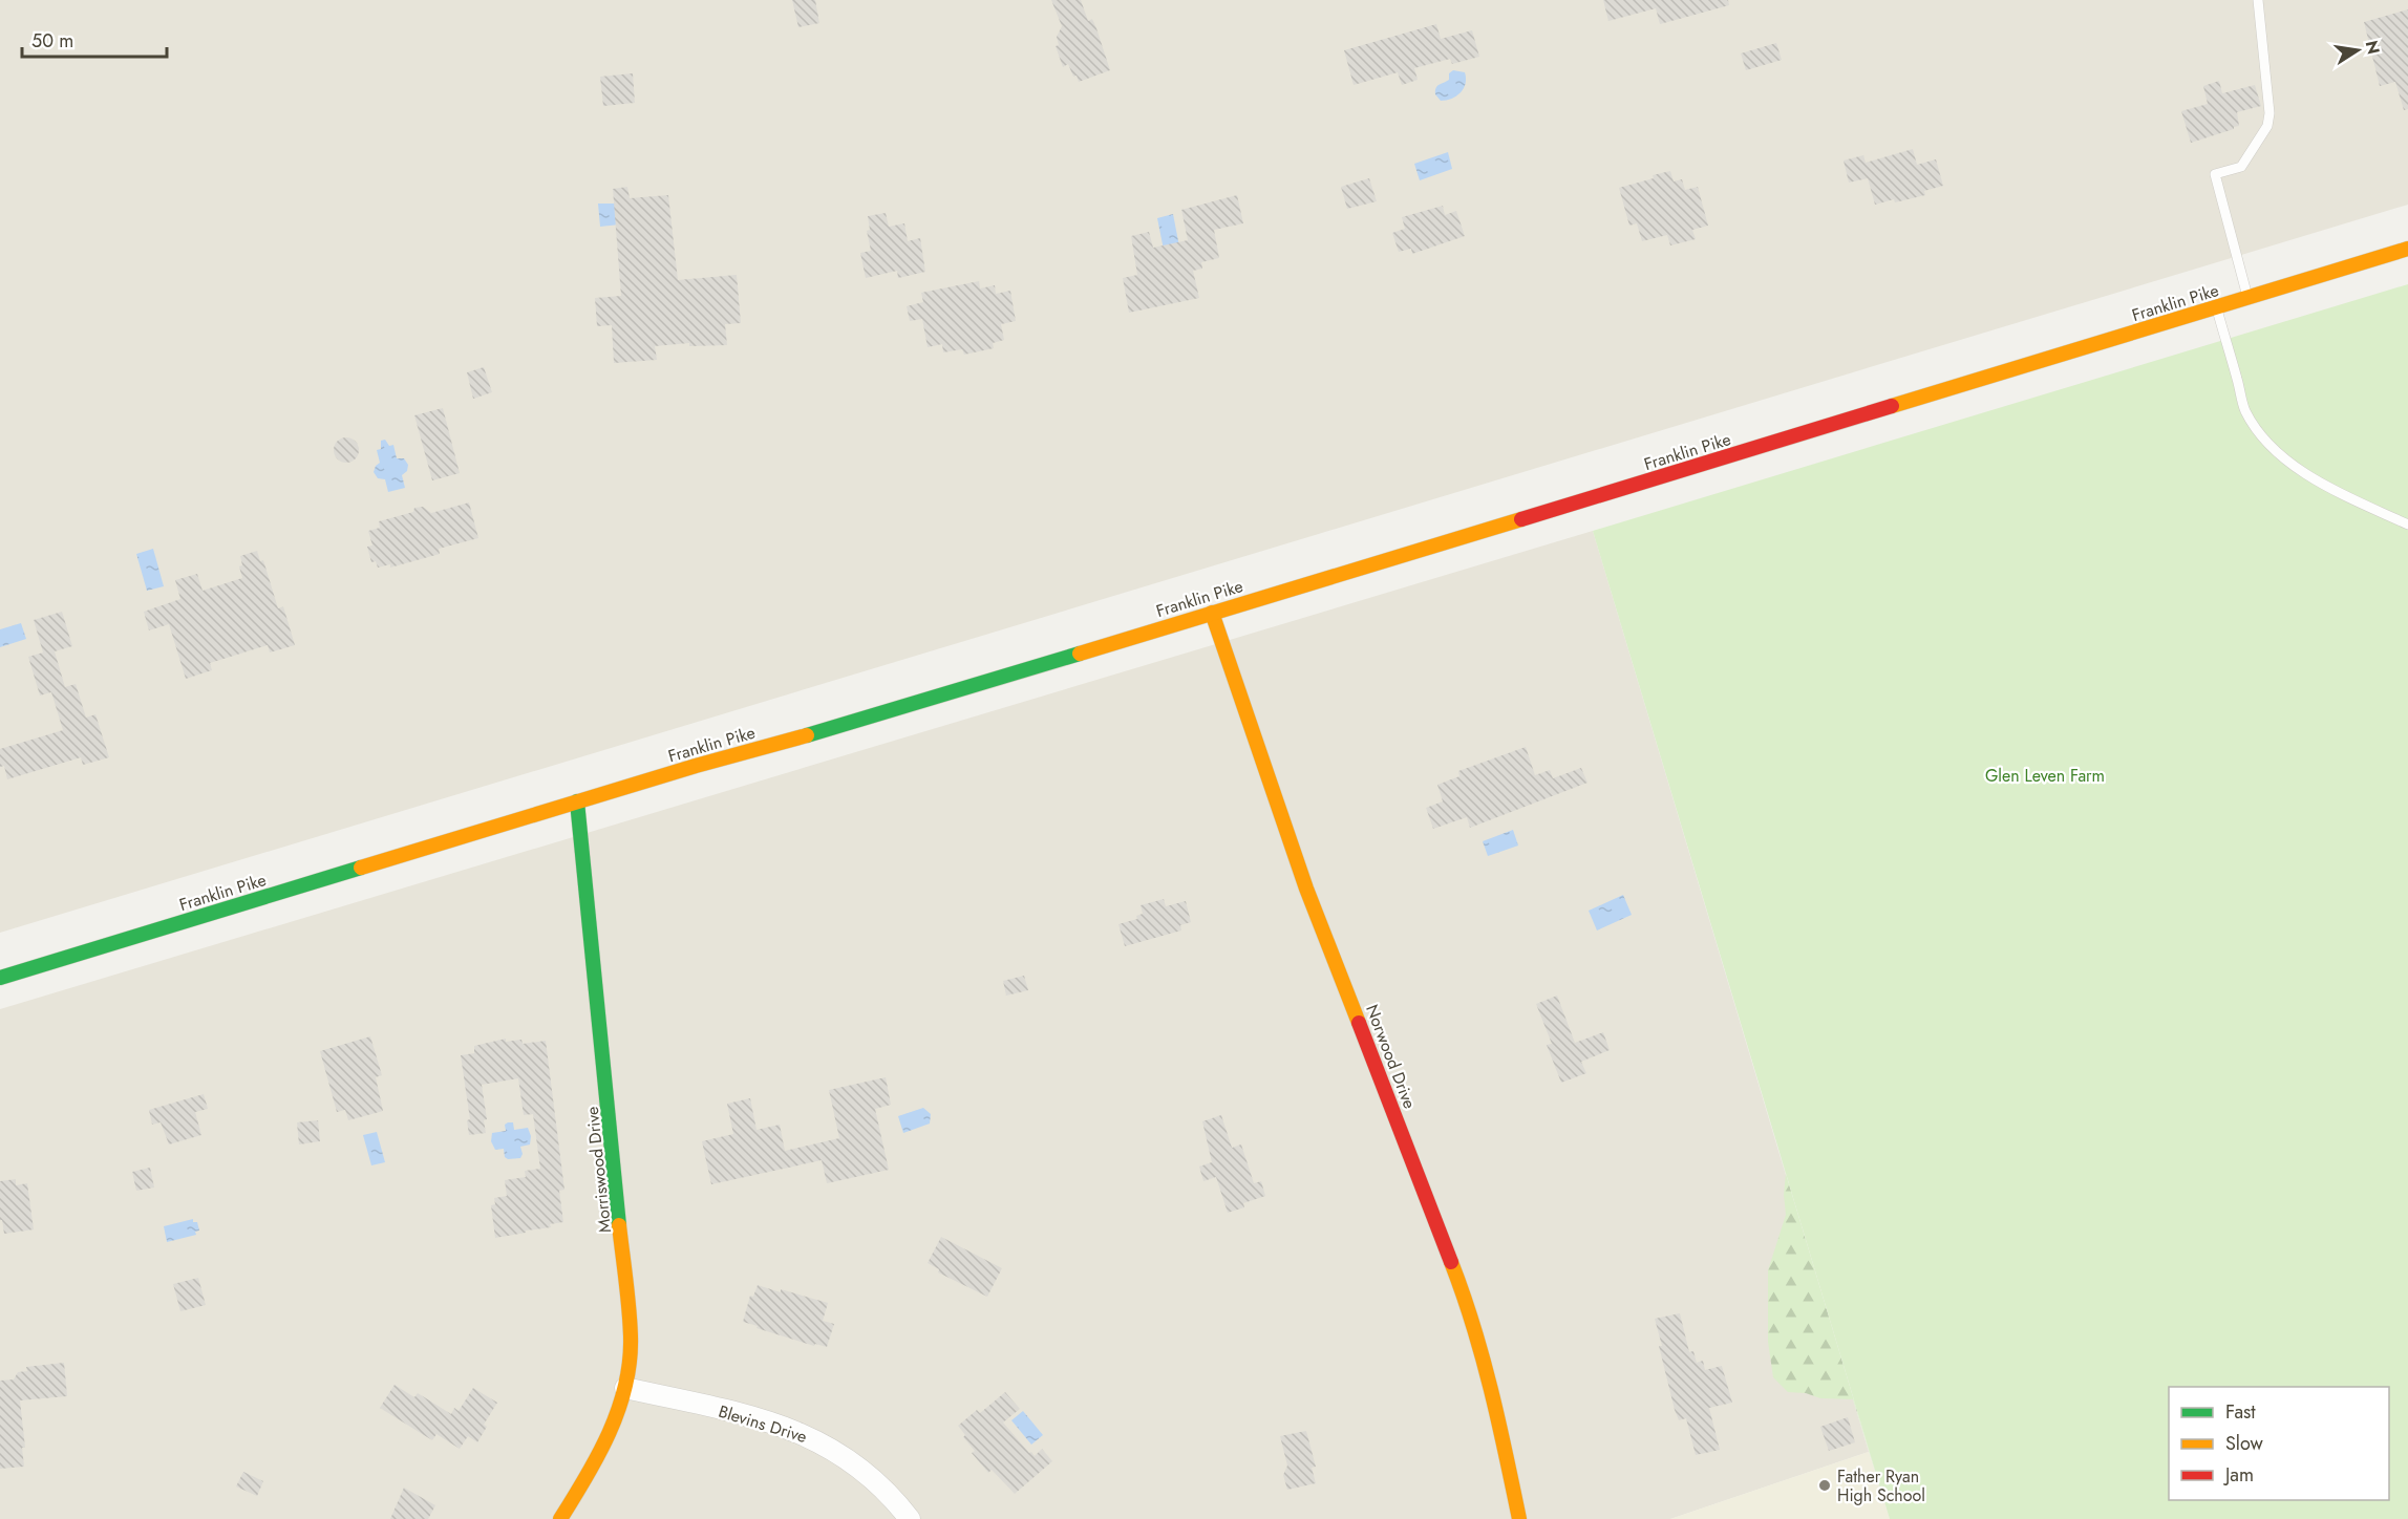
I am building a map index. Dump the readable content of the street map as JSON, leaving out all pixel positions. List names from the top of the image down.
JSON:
{
  "streets": {
    "main road": ["Franklin Pike", "Norwood Drive", "Morriswood Drive"],
    "street": ["Blevins Drive"]
  },
  "crossings": [
    ["Franklin Pike", "Norwood Drive"],
    ["Franklin Pike", "Morriswood Drive"],
    ["Morriswood Drive", "Blevins Drive"]
  ],
  "parks": ["Glen Leven Farm"],
  "places": ["Father Ryan High School"],
  "legend": ["Fast", "Slow", "Jam"],
  "scale_bar": "50 m",
  "north": "right"
}
